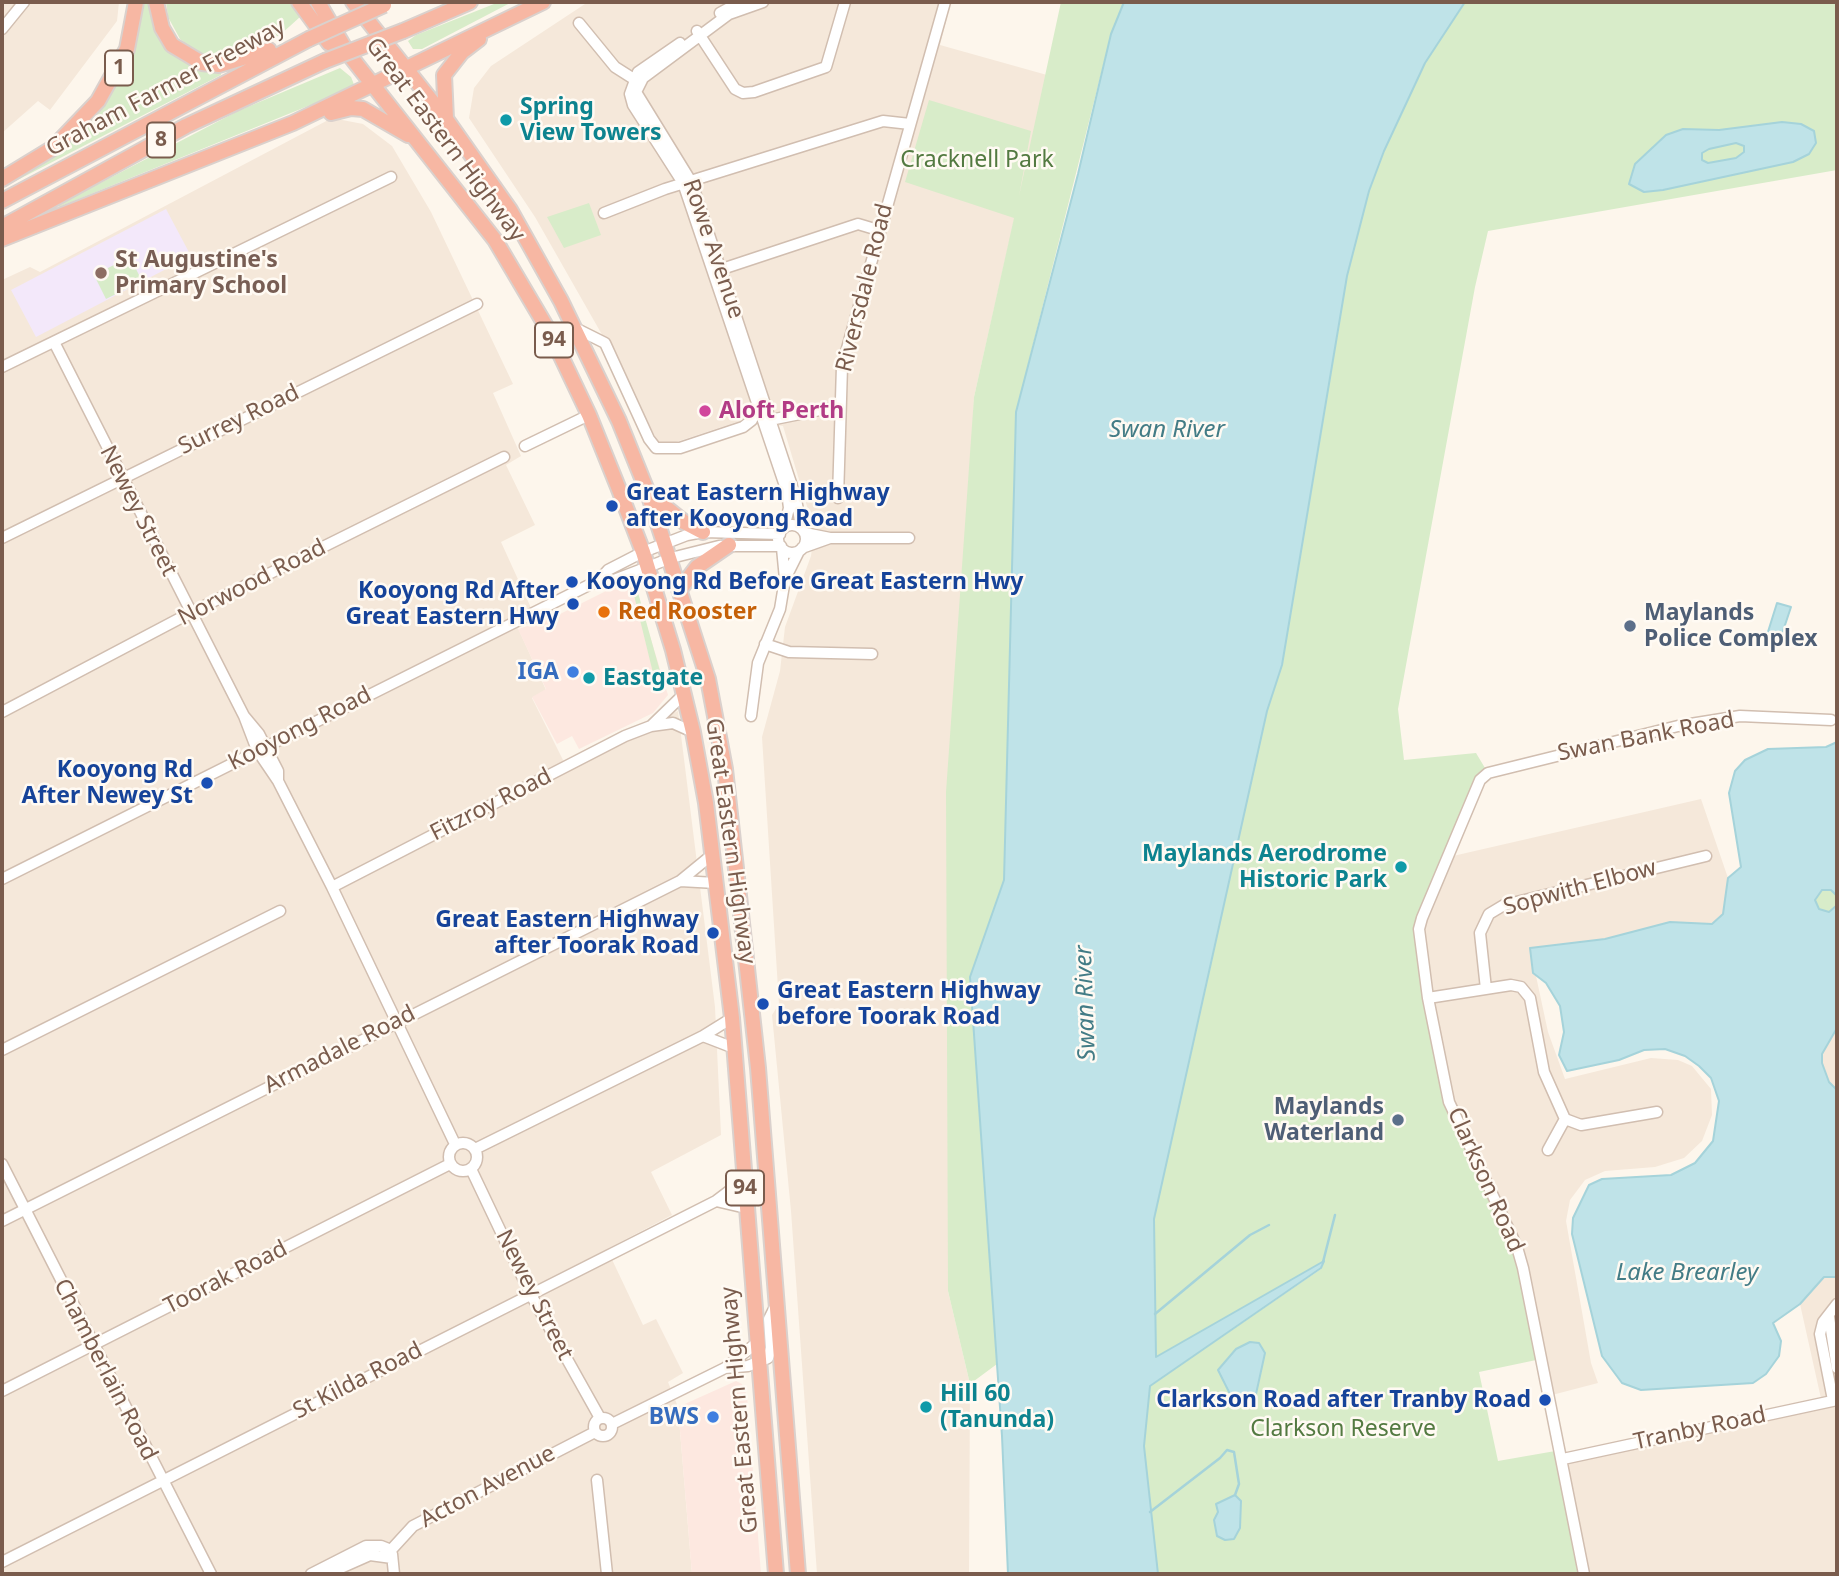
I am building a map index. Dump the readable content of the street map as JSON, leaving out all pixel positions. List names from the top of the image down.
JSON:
{
  "streets": {
    "highway": [
      "1",
      "Graham Farmer Freeway",
      "8",
      "Great Eastern Highway",
      "94"
    ],
    "street": [
      "Rowe Avenue",
      "Riversdale Road",
      "Surrey Road",
      "Newey Street",
      "Norwood Road",
      "Kooyong Road",
      "Swan Bank Road",
      "Fitzroy Road",
      "Sopwith Elbow",
      "Armadale Road",
      "Clarkson Road",
      "Toorak Road",
      "Chamberlain Road",
      "St Kilda Road",
      "Tranby Road",
      "Acton Avenue"
    ]
  },
  "crossings": [
    ["Great Eastern Highway", "Kooyong Road"],
    ["Great Eastern Highway", "Fitzroy Road"],
    ["Great Eastern Highway", "Armadale Road"],
    ["Great Eastern Highway", "St Kilda Road"],
    ["Rowe Avenue", "Kooyong Road"],
    ["Surrey Road", "Newey Street"],
    ["Newey Street", "Norwood Road"],
    ["Newey Street", "Kooyong Road"],
    ["Newey Street", "Fitzroy Road"],
    ["Newey Street", "Armadale Road"],
    ["Newey Street", "Toorak Road"],
    ["Newey Street", "St Kilda Road"],
    ["Newey Street", "Acton Avenue"],
    ["Swan Bank Road", "Clarkson Road"],
    ["Armadale Road", "Chamberlain Road"],
    ["Clarkson Road", "Tranby Road"],
    ["Toorak Road", "Chamberlain Road"],
    ["Chamberlain Road", "St Kilda Road"]
  ],
  "water": ["Swan River", "Lake Brearley"],
  "parks": ["Cracknell Park", "Clarkson Reserve"],
  "places": [
    "Spring View Towers",
    "St Augustine's Primary School",
    "Aloft Perth",
    "Great Eastern Highway after Kooyong Road",
    "Kooyong Rd Before Great Eastern Hwy",
    "Kooyong Rd After Great Eastern Hwy",
    "Red Rooster",
    "Maylands Police Complex",
    "IGA",
    "Eastgate",
    "Kooyong Rd After Newey St",
    "Maylands Aerodrome Historic Park",
    "Great Eastern Highway after Toorak Road",
    "Great Eastern Highway before Toorak Road",
    "Maylands Waterland",
    "Clarkson Road after Tranby Road",
    "Hill 60 (Tanunda)",
    "BWS"
  ]
}
